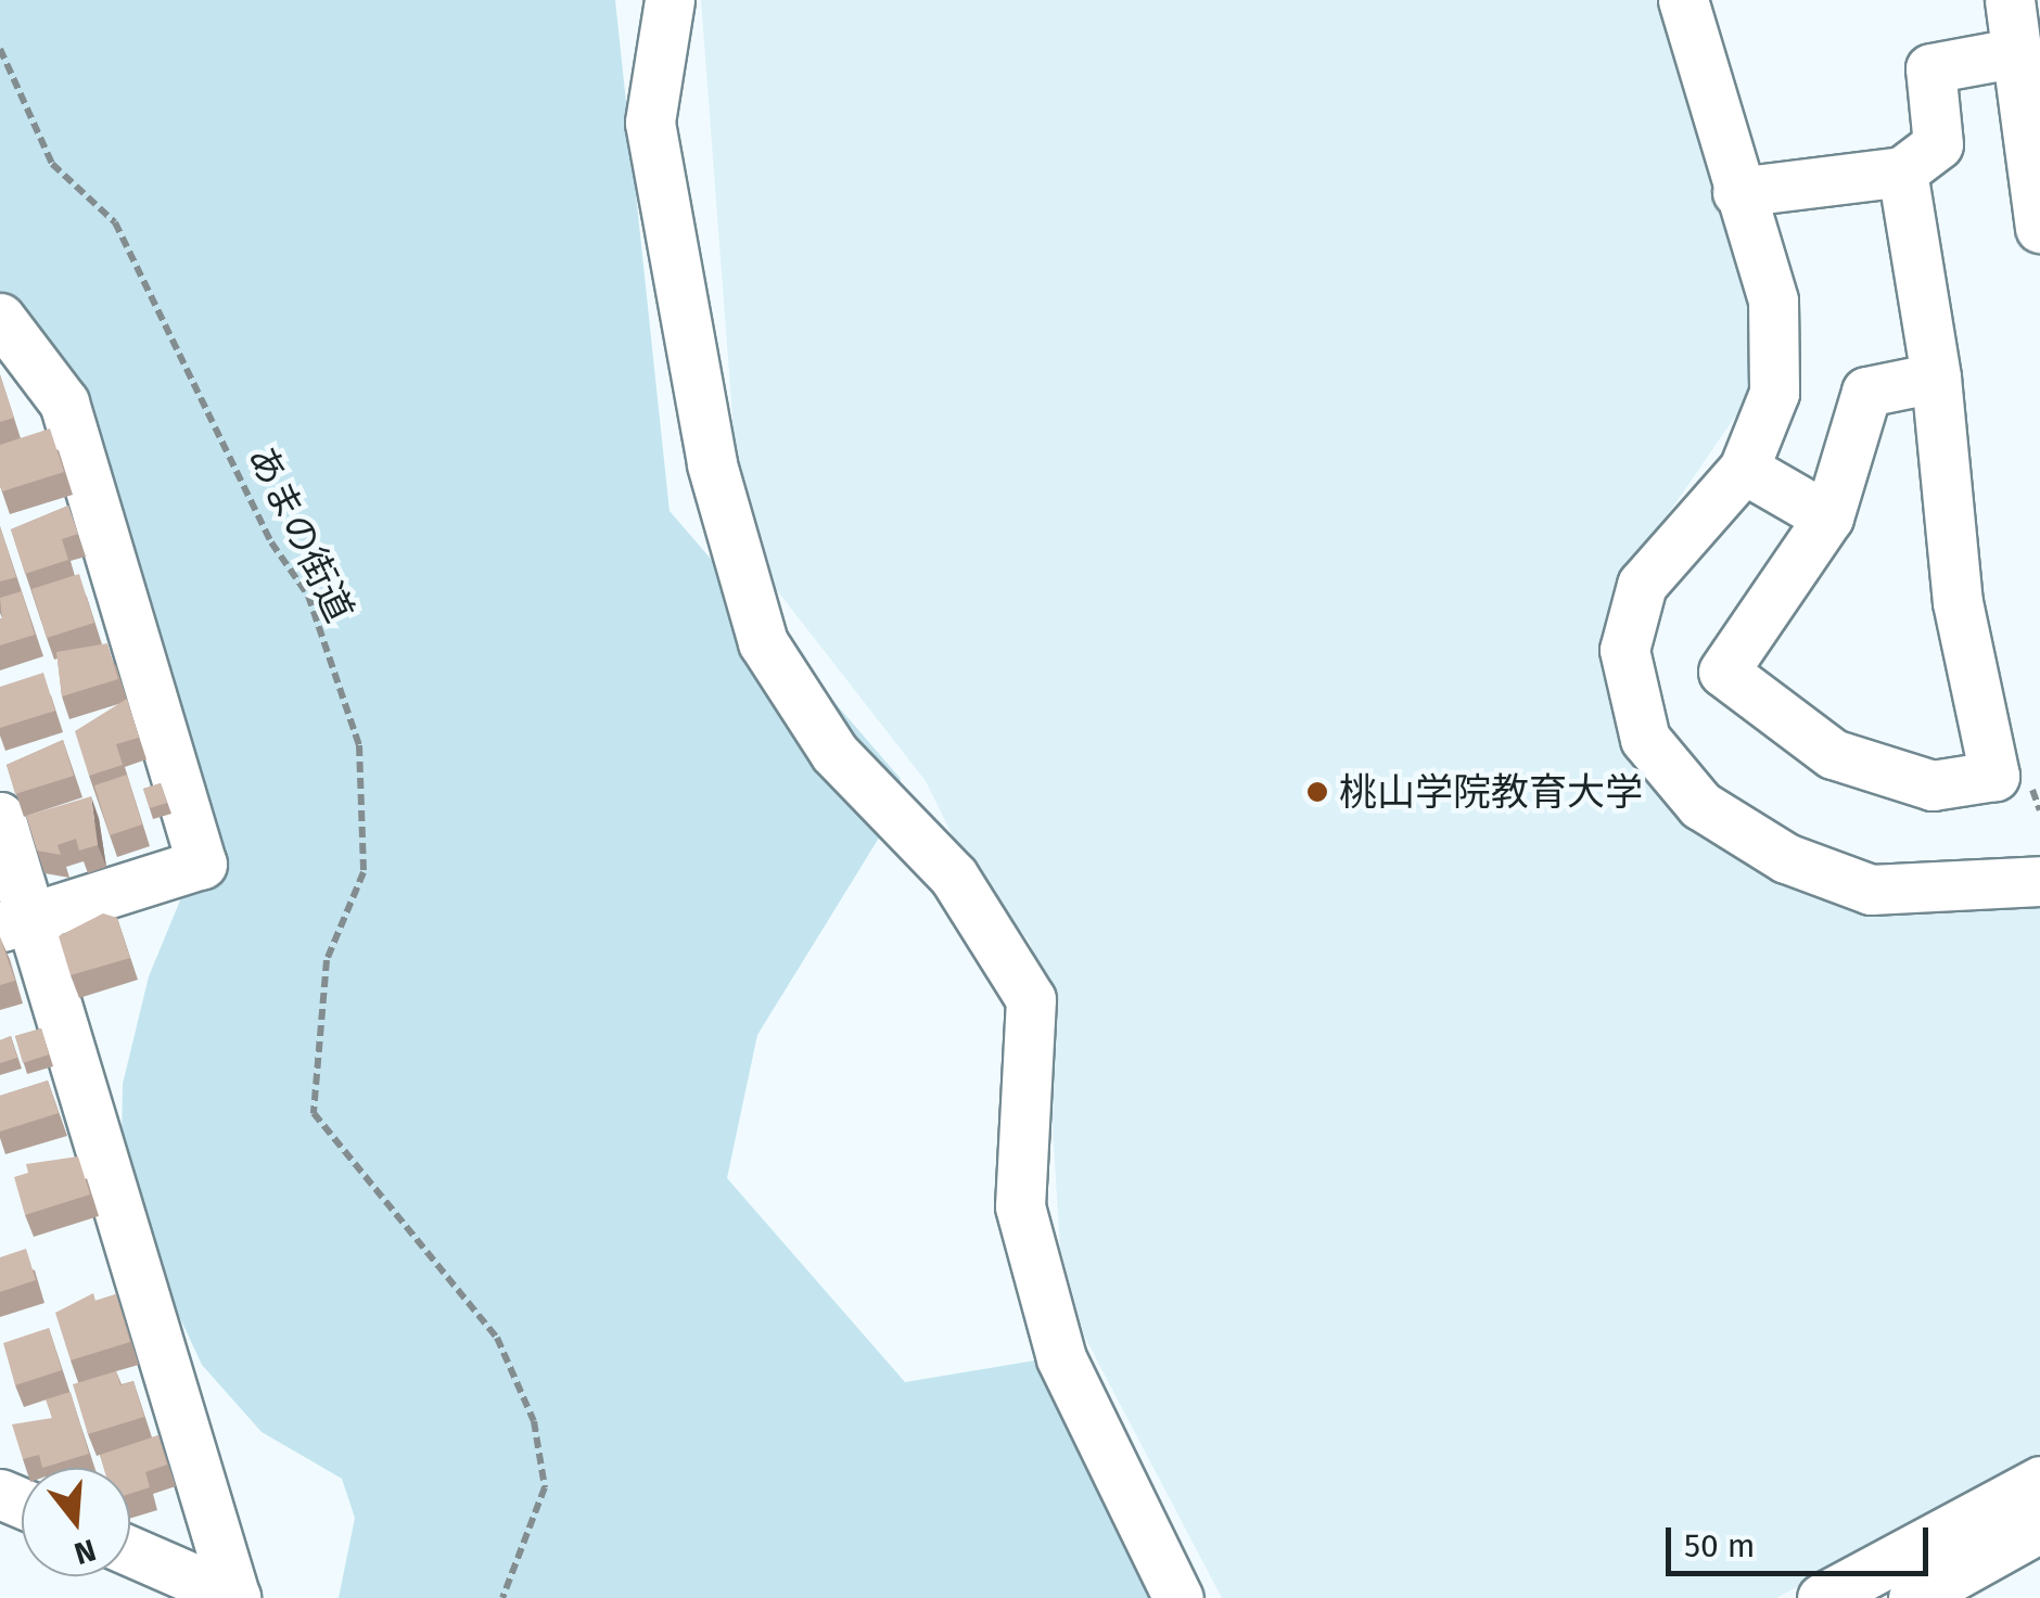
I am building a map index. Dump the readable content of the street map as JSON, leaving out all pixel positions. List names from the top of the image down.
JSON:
{
  "streets": {
    "path": ["あまの街道"]
  },
  "places": ["桃山学院教育大学"],
  "scale_bar": "50 m",
  "north": "bottom"
}
